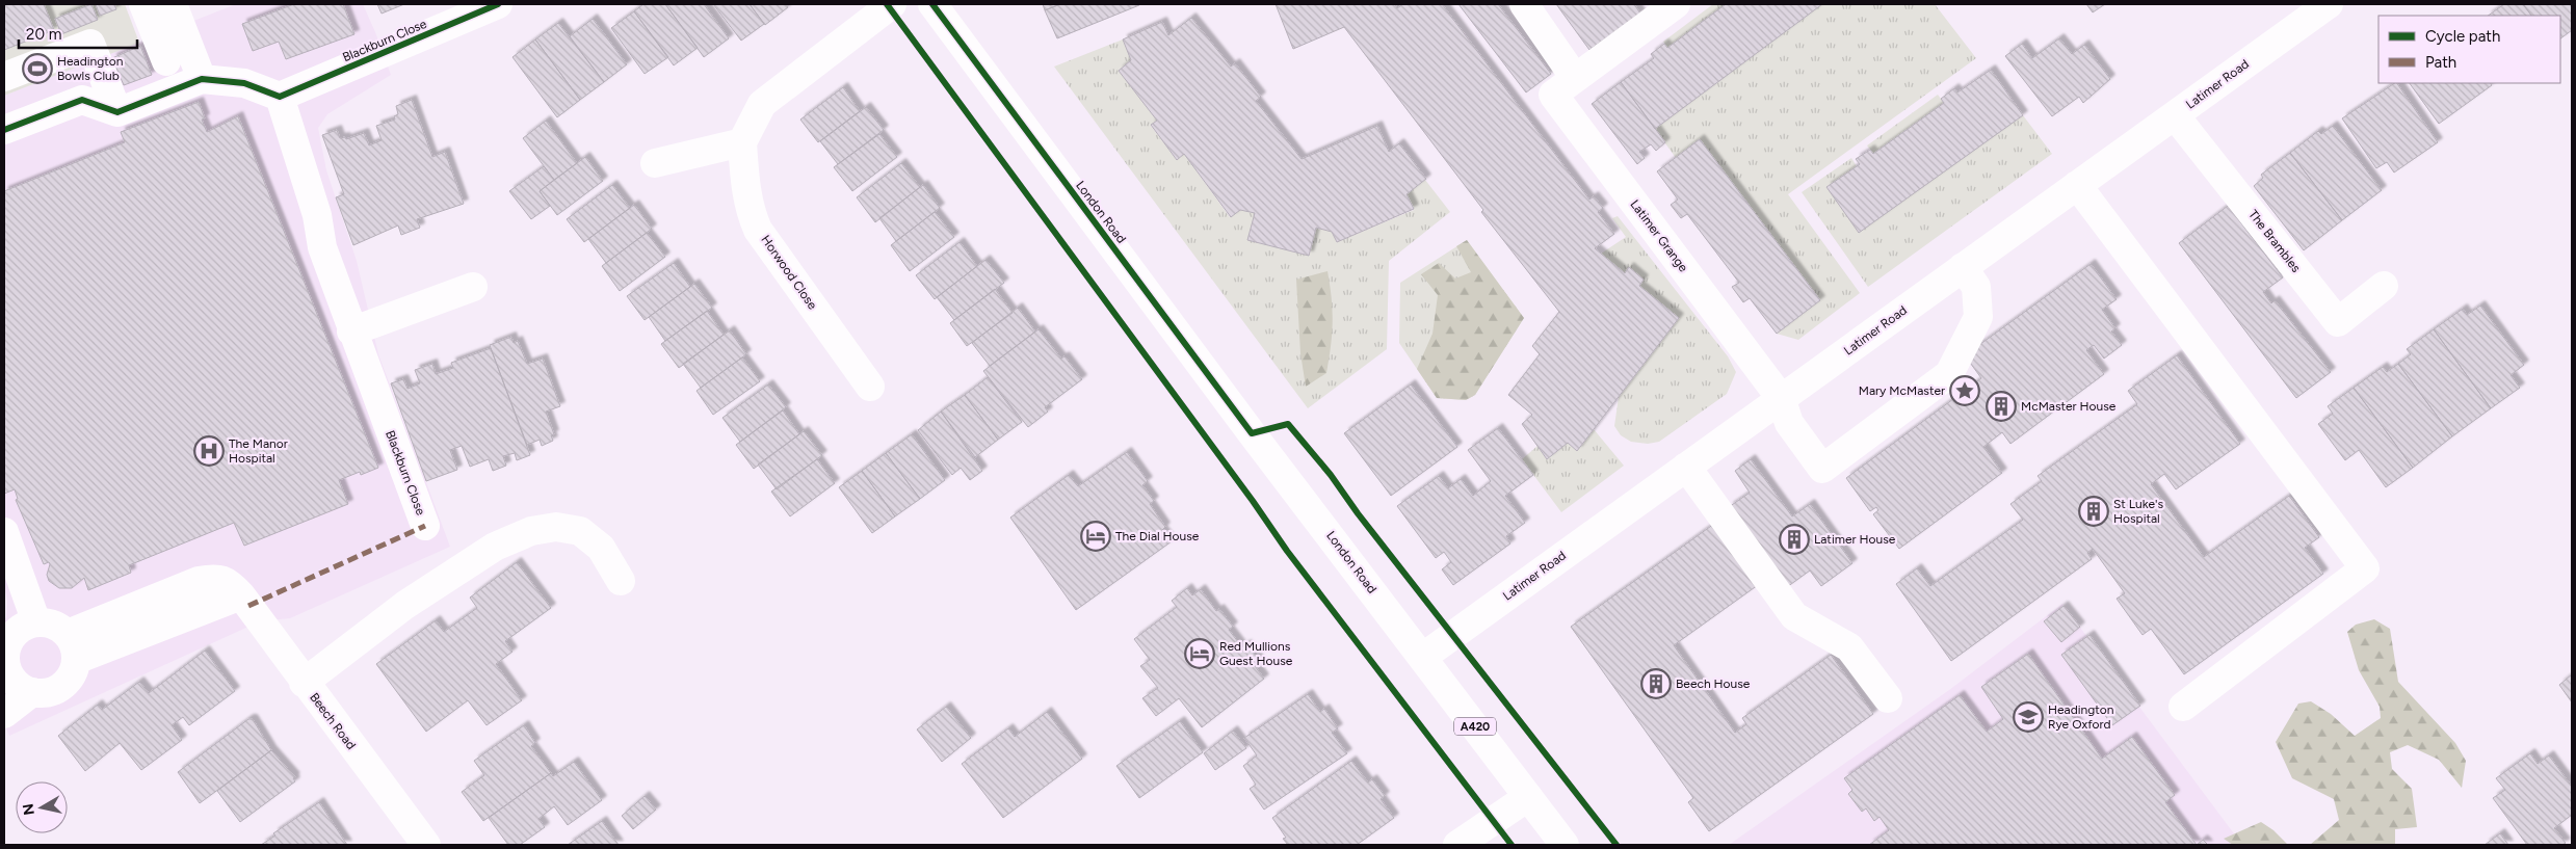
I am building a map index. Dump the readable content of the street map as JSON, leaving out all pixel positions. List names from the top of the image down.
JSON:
{
  "streets": {
    "street": [
      "Blackburn Close",
      "Latimer Road",
      "London Road",
      "Latimer Grange",
      "The Brambles",
      "Horwood Close",
      "Beech Road",
      "A420"
    ]
  },
  "crossings": [
    ["Latimer Road", "London Road"],
    ["Latimer Road", "Latimer Grange"],
    ["Latimer Road", "The Brambles"]
  ],
  "places": {
    "sports": ["Headington Bowls Club"],
    "place": ["Mary McMaster"],
    "building": [
      "McMaster House",
      "St Luke's Hospital",
      "Latimer House",
      "Beech House"
    ],
    "hospital": ["The Manor Hospital"],
    "hotel": ["The Dial House", "Red Mullions Guest House"],
    "school or university": ["Headington Rye Oxford"]
  },
  "legend": ["Cycle path", "Path"],
  "scale_bar": "20 m",
  "north": "left"
}
